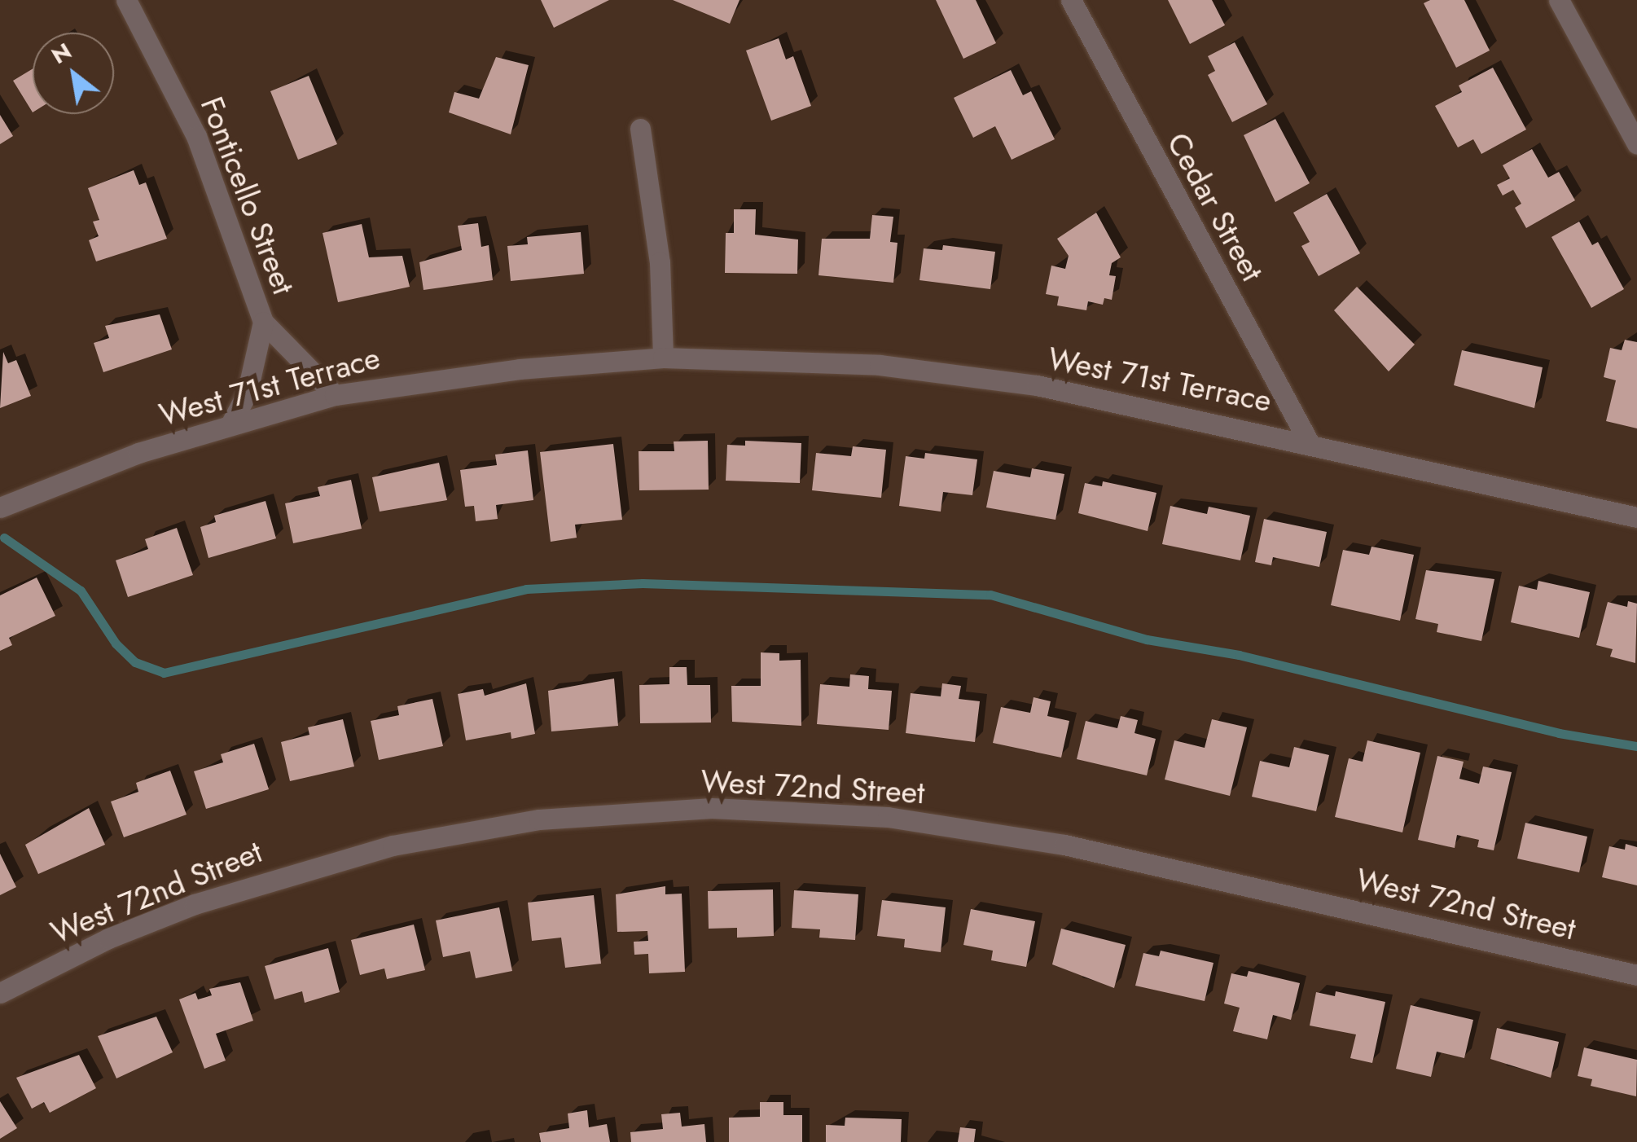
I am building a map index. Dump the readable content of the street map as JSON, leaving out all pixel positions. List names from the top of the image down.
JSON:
{
  "streets": {
    "street": [
      "Fonticello Street",
      "Cedar Street",
      "West 71st Terrace",
      "West 72nd Street"
    ]
  },
  "crossings": [
    ["Fonticello Street", "West 71st Terrace"],
    ["Cedar Street", "West 71st Terrace"]
  ],
  "north": "top left"
}
